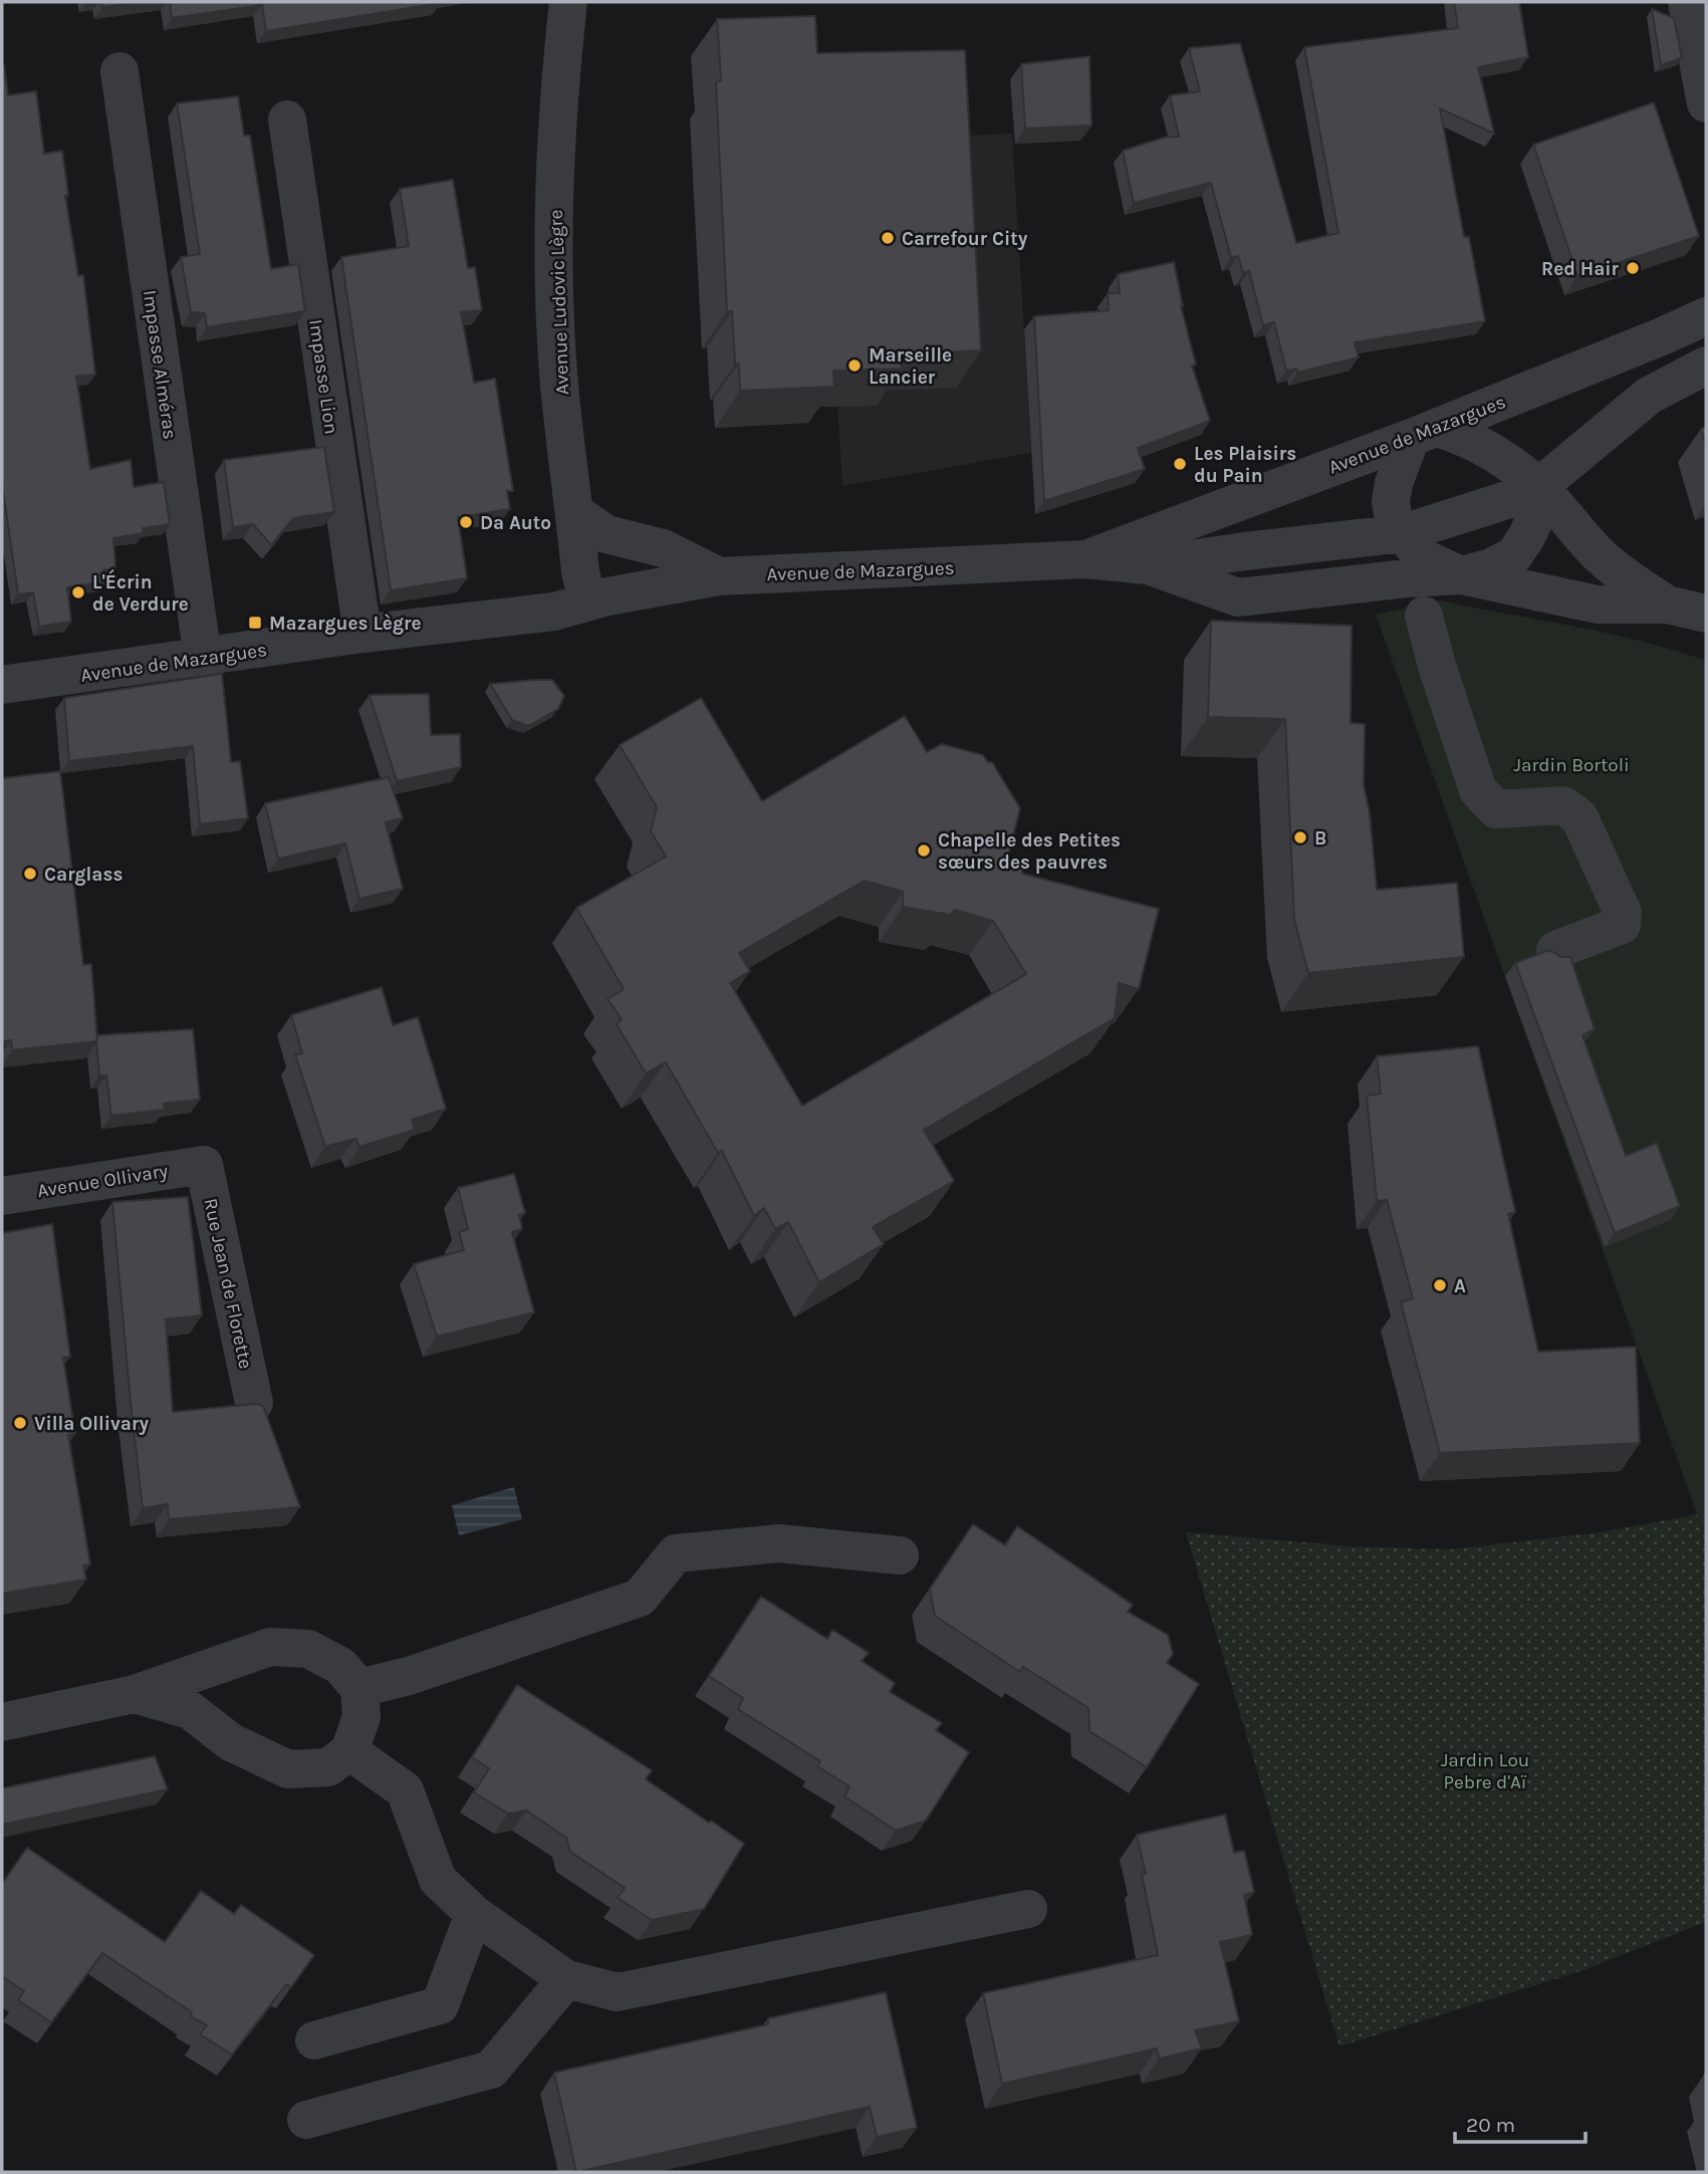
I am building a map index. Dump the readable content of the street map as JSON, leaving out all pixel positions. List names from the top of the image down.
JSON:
{
  "streets": {
    "street": [
      "Avenue Ludovic Lègre",
      "Impasse Alméras",
      "Impasse Lion",
      "Avenue de Mazargues",
      "Avenue Ollivary",
      "Rue Jean de Florette"
    ]
  },
  "crossings": [
    ["Avenue Ludovic Lègre", "Avenue de Mazargues"],
    ["Impasse Alméras", "Avenue de Mazargues"],
    ["Impasse Lion", "Avenue de Mazargues"],
    ["Avenue Ollivary", "Rue Jean de Florette"]
  ],
  "parks": ["Jardin Bortoli", "Jardin Lou Pebre d'Aï"],
  "places": {
    "other": [
      "Carrefour City",
      "Red Hair",
      "Marseille Lancier",
      "Les Plaisirs du Pain",
      "Da Auto",
      "L'Écrin de Verdure",
      "B",
      "Chapelle des Petites sœurs des pauvres",
      "Carglass",
      "A",
      "Villa Ollivary"
    ],
    "transit": ["Mazargues Lègre"]
  },
  "scale_bar": "20 m"
}
